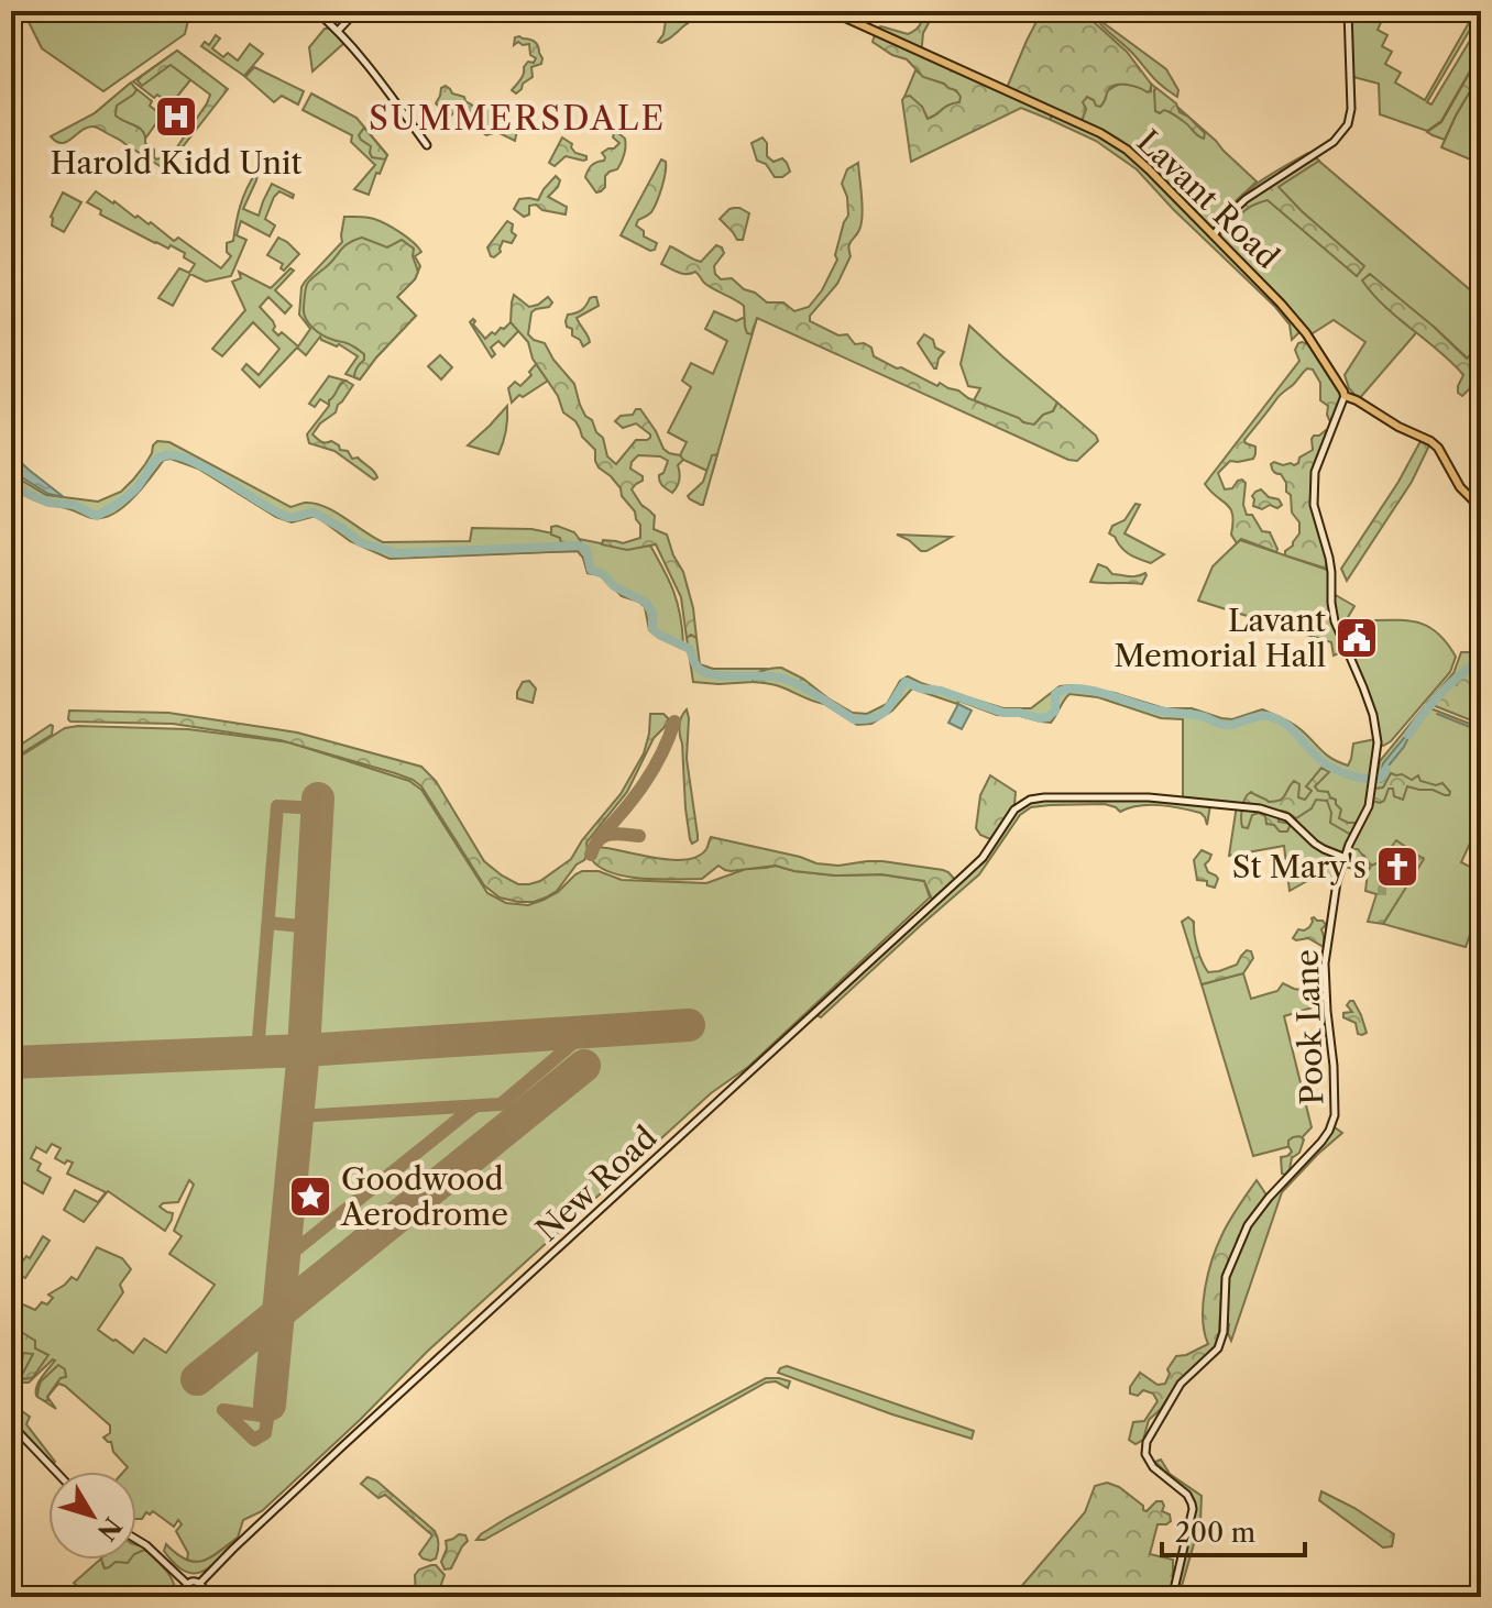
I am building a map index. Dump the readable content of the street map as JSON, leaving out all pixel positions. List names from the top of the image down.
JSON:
{
  "streets": {
    "main road": ["Lavant Road"],
    "street": ["Pook Lane", "New Road"]
  },
  "crossings": [
    ["Lavant Road", "Pook Lane"],
    ["Pook Lane", "New Road"]
  ],
  "districts": ["SUMMERSDALE"],
  "places": {
    "hospital": ["Harold Kidd Unit"],
    "public building": ["Lavant Memorial Hall"],
    "church": ["St Mary's"],
    "place": ["Goodwood Aerodrome"]
  },
  "scale_bar": "200 m",
  "north": "bottom right"
}
